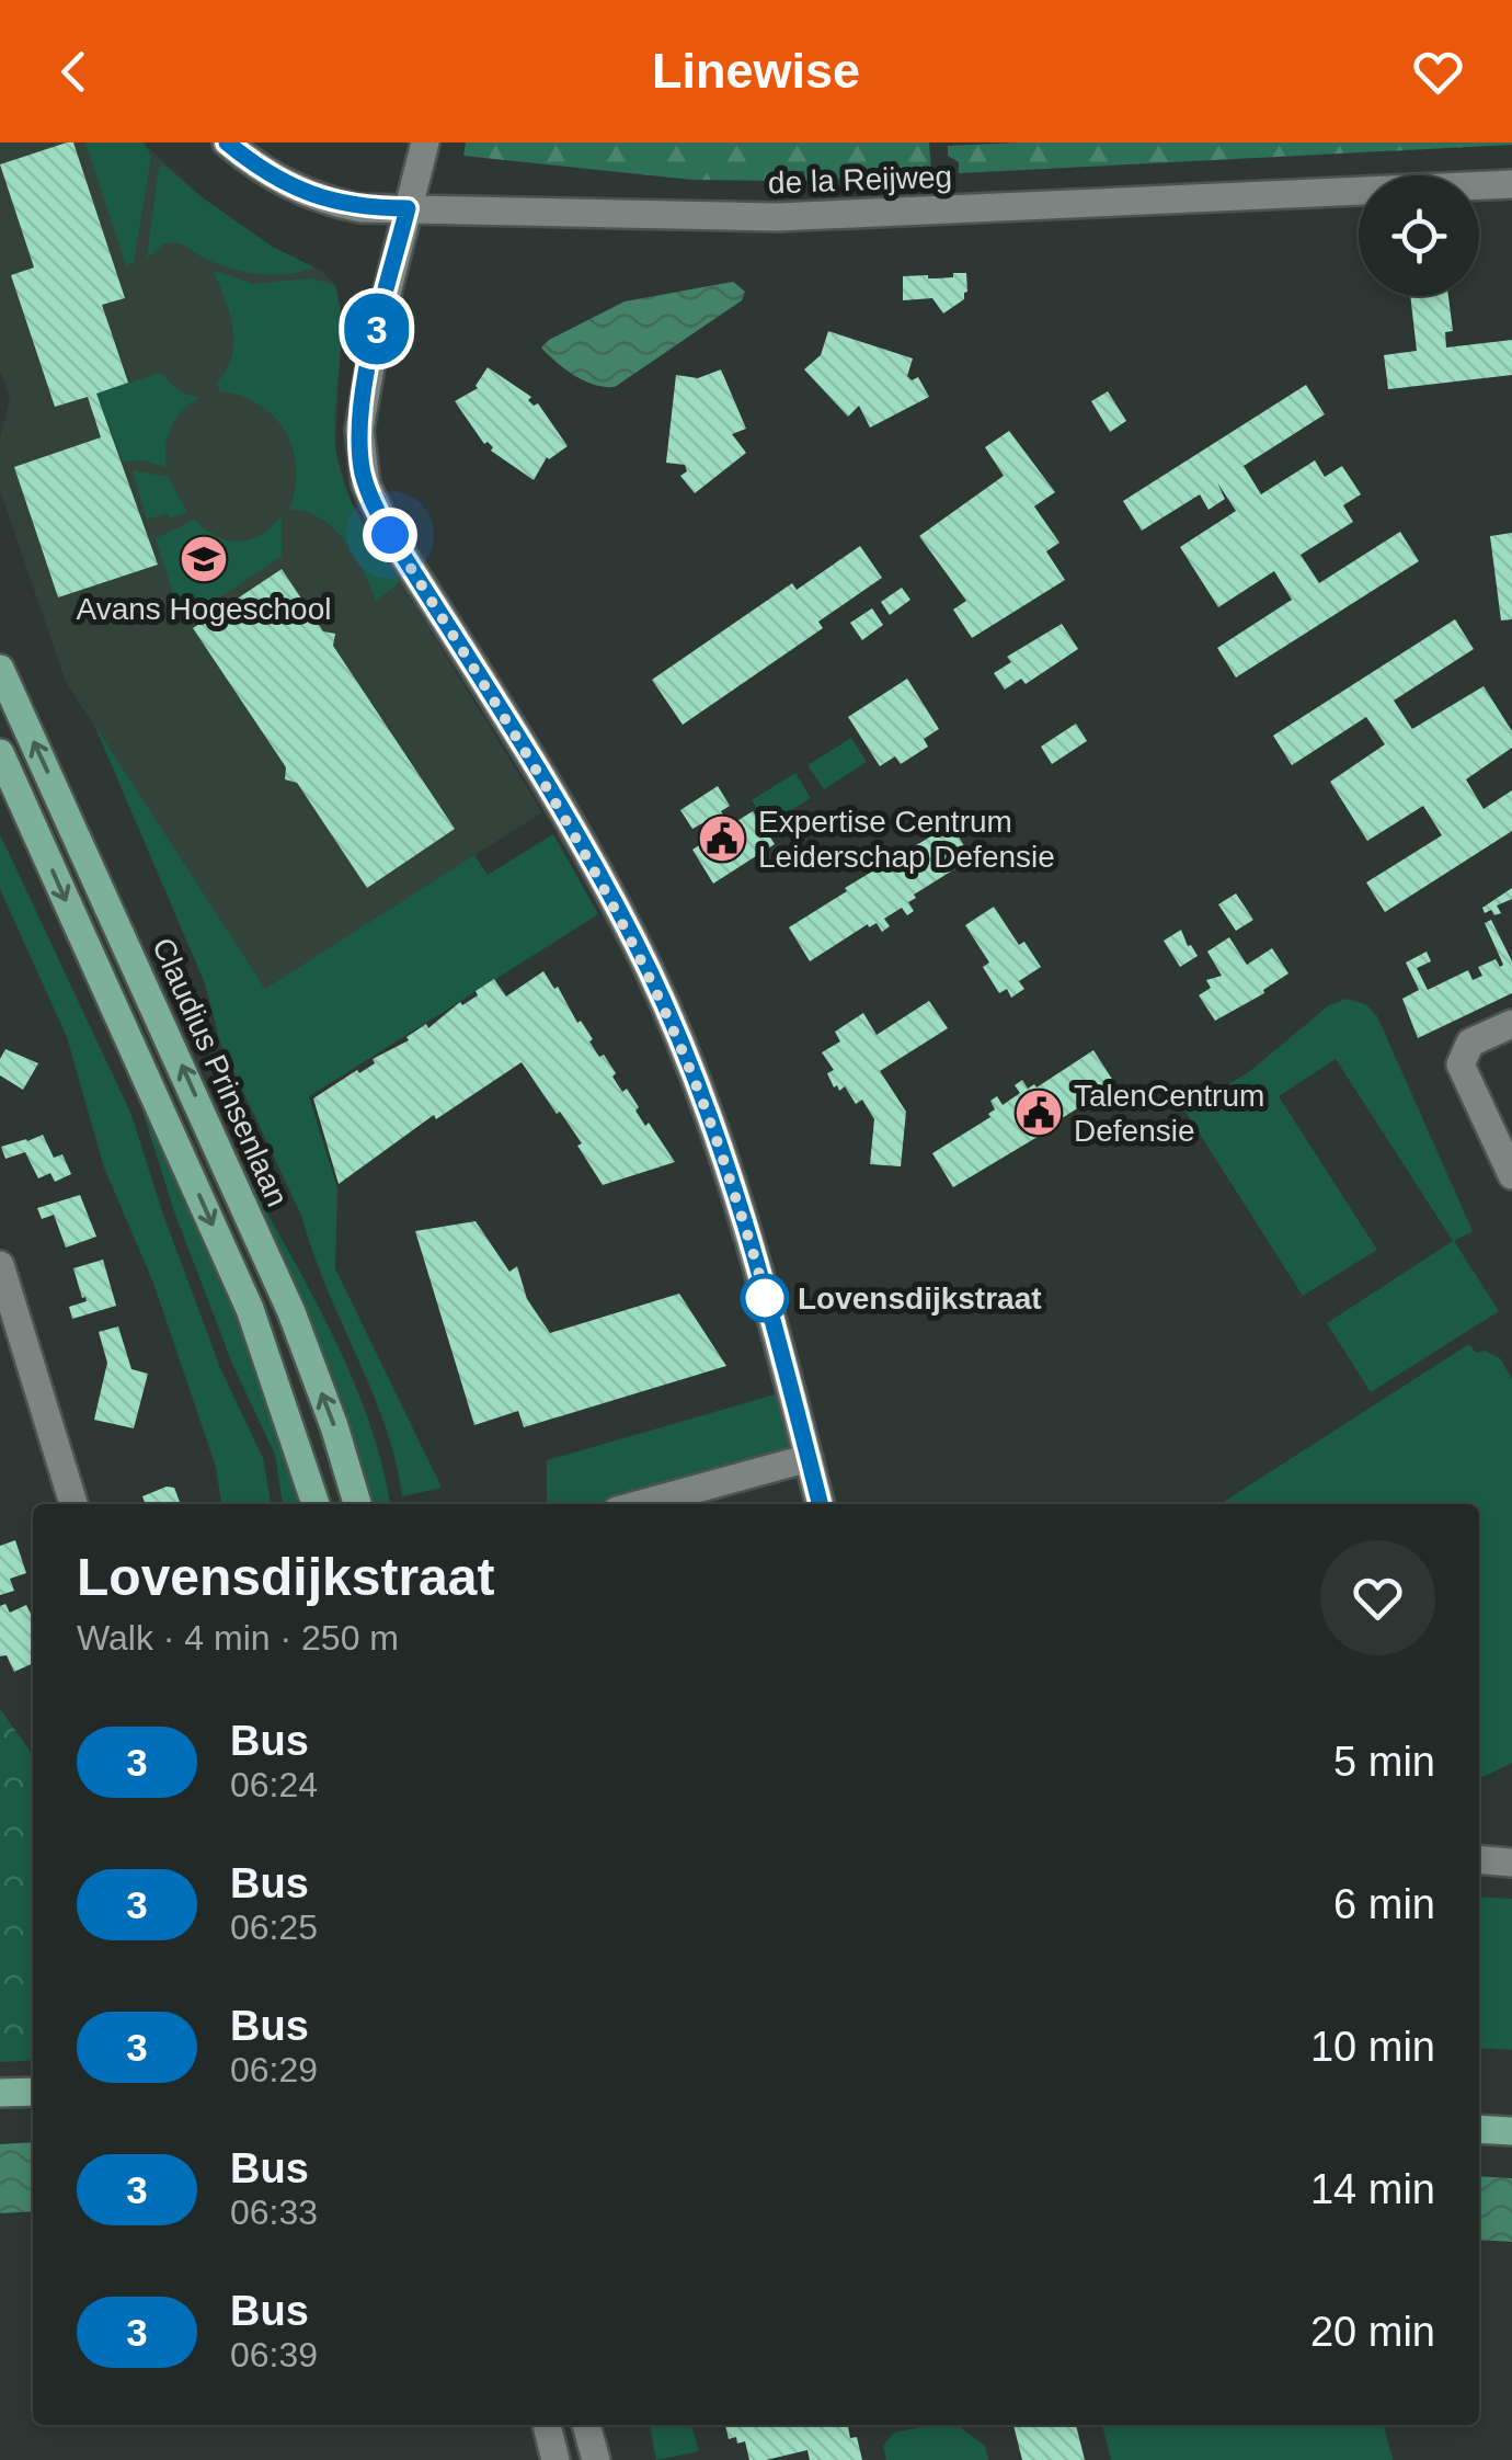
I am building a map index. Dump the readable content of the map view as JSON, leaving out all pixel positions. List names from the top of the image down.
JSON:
{
  "streets": {
    "main road": ["Claudius Prinsenlaan"],
    "street": ["de la Reijweg"]
  },
  "places": {
    "school or university": ["Avans Hogeschool"],
    "public building": ["Expertise Centrum Leiderschap Defensie", "TalenCentrum Defensie"],
    "other": ["Lovensdijkstraat"]
  },
  "lines": ["bus line 3"],
  "page": {
    "header": "Linewise",
    "on_map": "3",
    "heading": ["Lovensdijkstraat", "Walk · 4 min · 250 m"],
    "list": [
      {
        "mark": "3",
        "name": "Bus",
        "note": "06:24",
        "value": "5 min"
      },
      {
        "mark": "3",
        "name": "Bus",
        "note": "06:25",
        "value": "6 min"
      },
      {
        "mark": "3",
        "name": "Bus",
        "note": "06:29",
        "value": "10 min"
      },
      {
        "mark": "3",
        "name": "Bus",
        "note": "06:33",
        "value": "14 min"
      },
      {
        "mark": "3",
        "name": "Bus",
        "note": "06:39",
        "value": "20 min"
      }
    ]
  }
}
